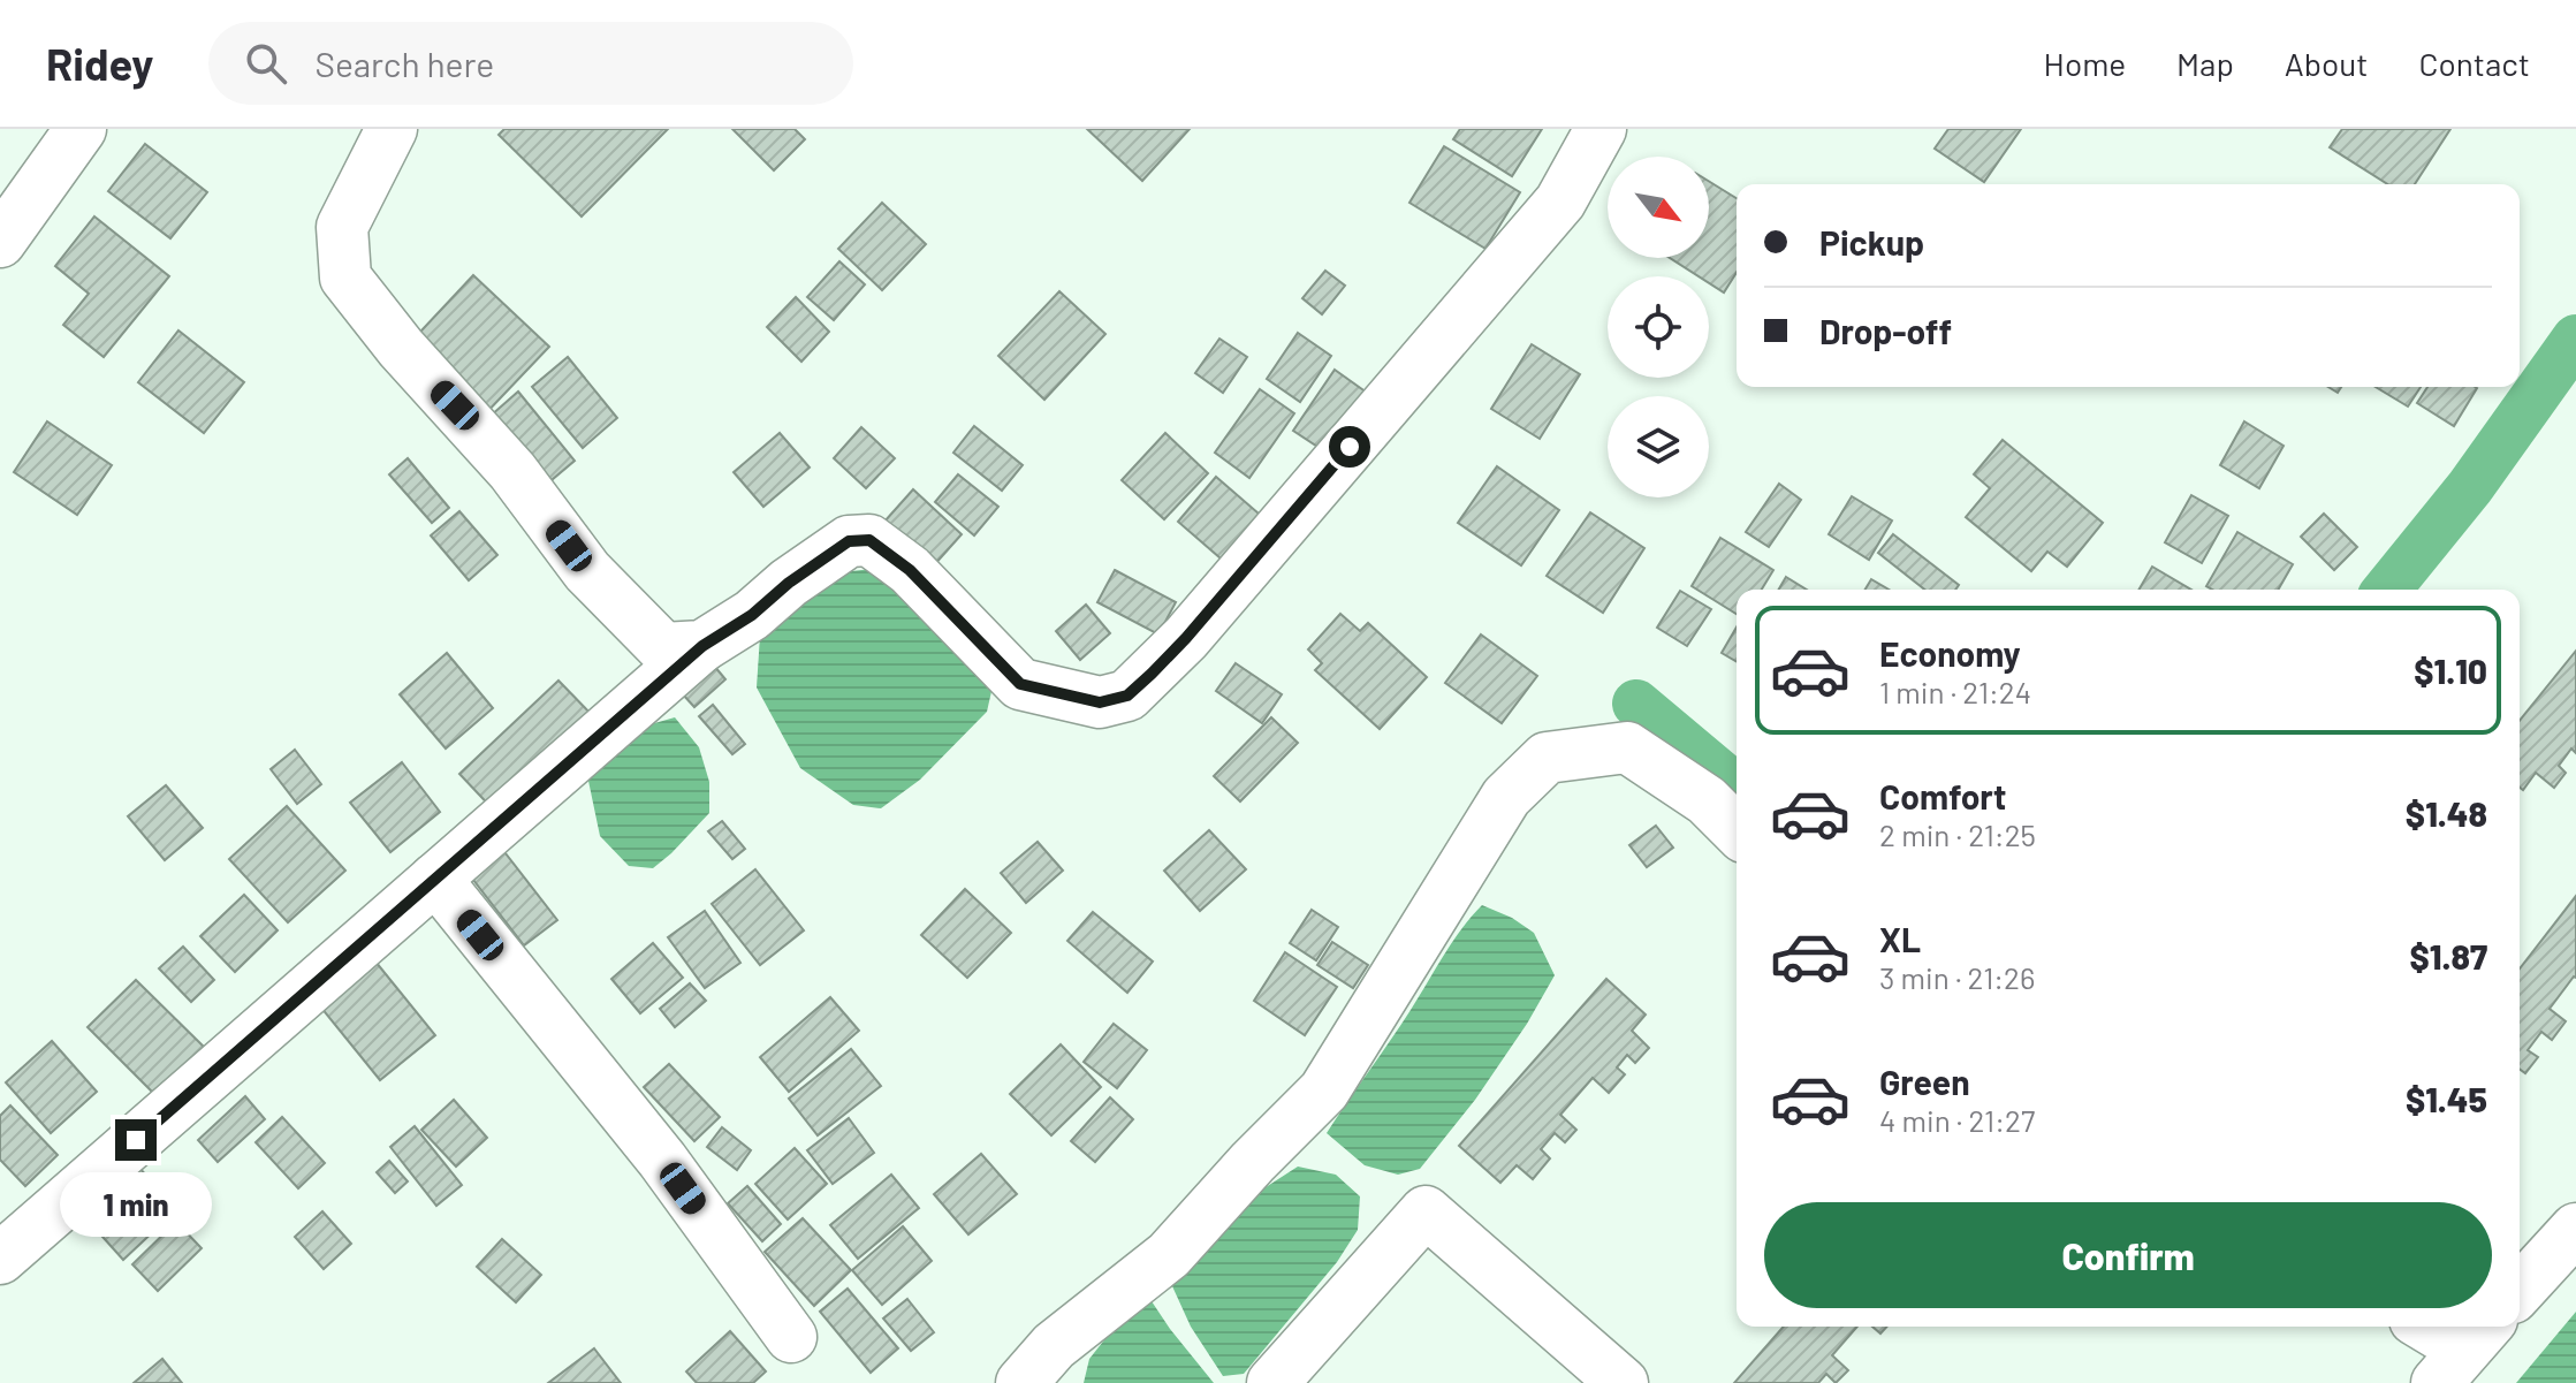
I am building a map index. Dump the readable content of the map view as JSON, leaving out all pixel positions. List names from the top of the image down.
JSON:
{
  "north": "bottom right",
  "page": {
    "header": "Ridey",
    "search": "Search here",
    "nav": [
      "Home",
      "Map",
      "About",
      "Contact"
    ],
    "banner": ["Pickup", "Drop-off"],
    "list": [
      {
        "name": "Economy",
        "note": "1 min · 21:24",
        "value": "$1.10"
      },
      {
        "name": "Comfort",
        "note": "2 min · 21:25",
        "value": "$1.48"
      },
      {
        "name": "XL",
        "note": "3 min · 21:26",
        "value": "$1.87"
      },
      {
        "name": "Green",
        "note": "4 min · 21:27",
        "value": "$1.45"
      }
    ],
    "bubble": "1 min",
    "buttons": "Confirm"
  }
}
